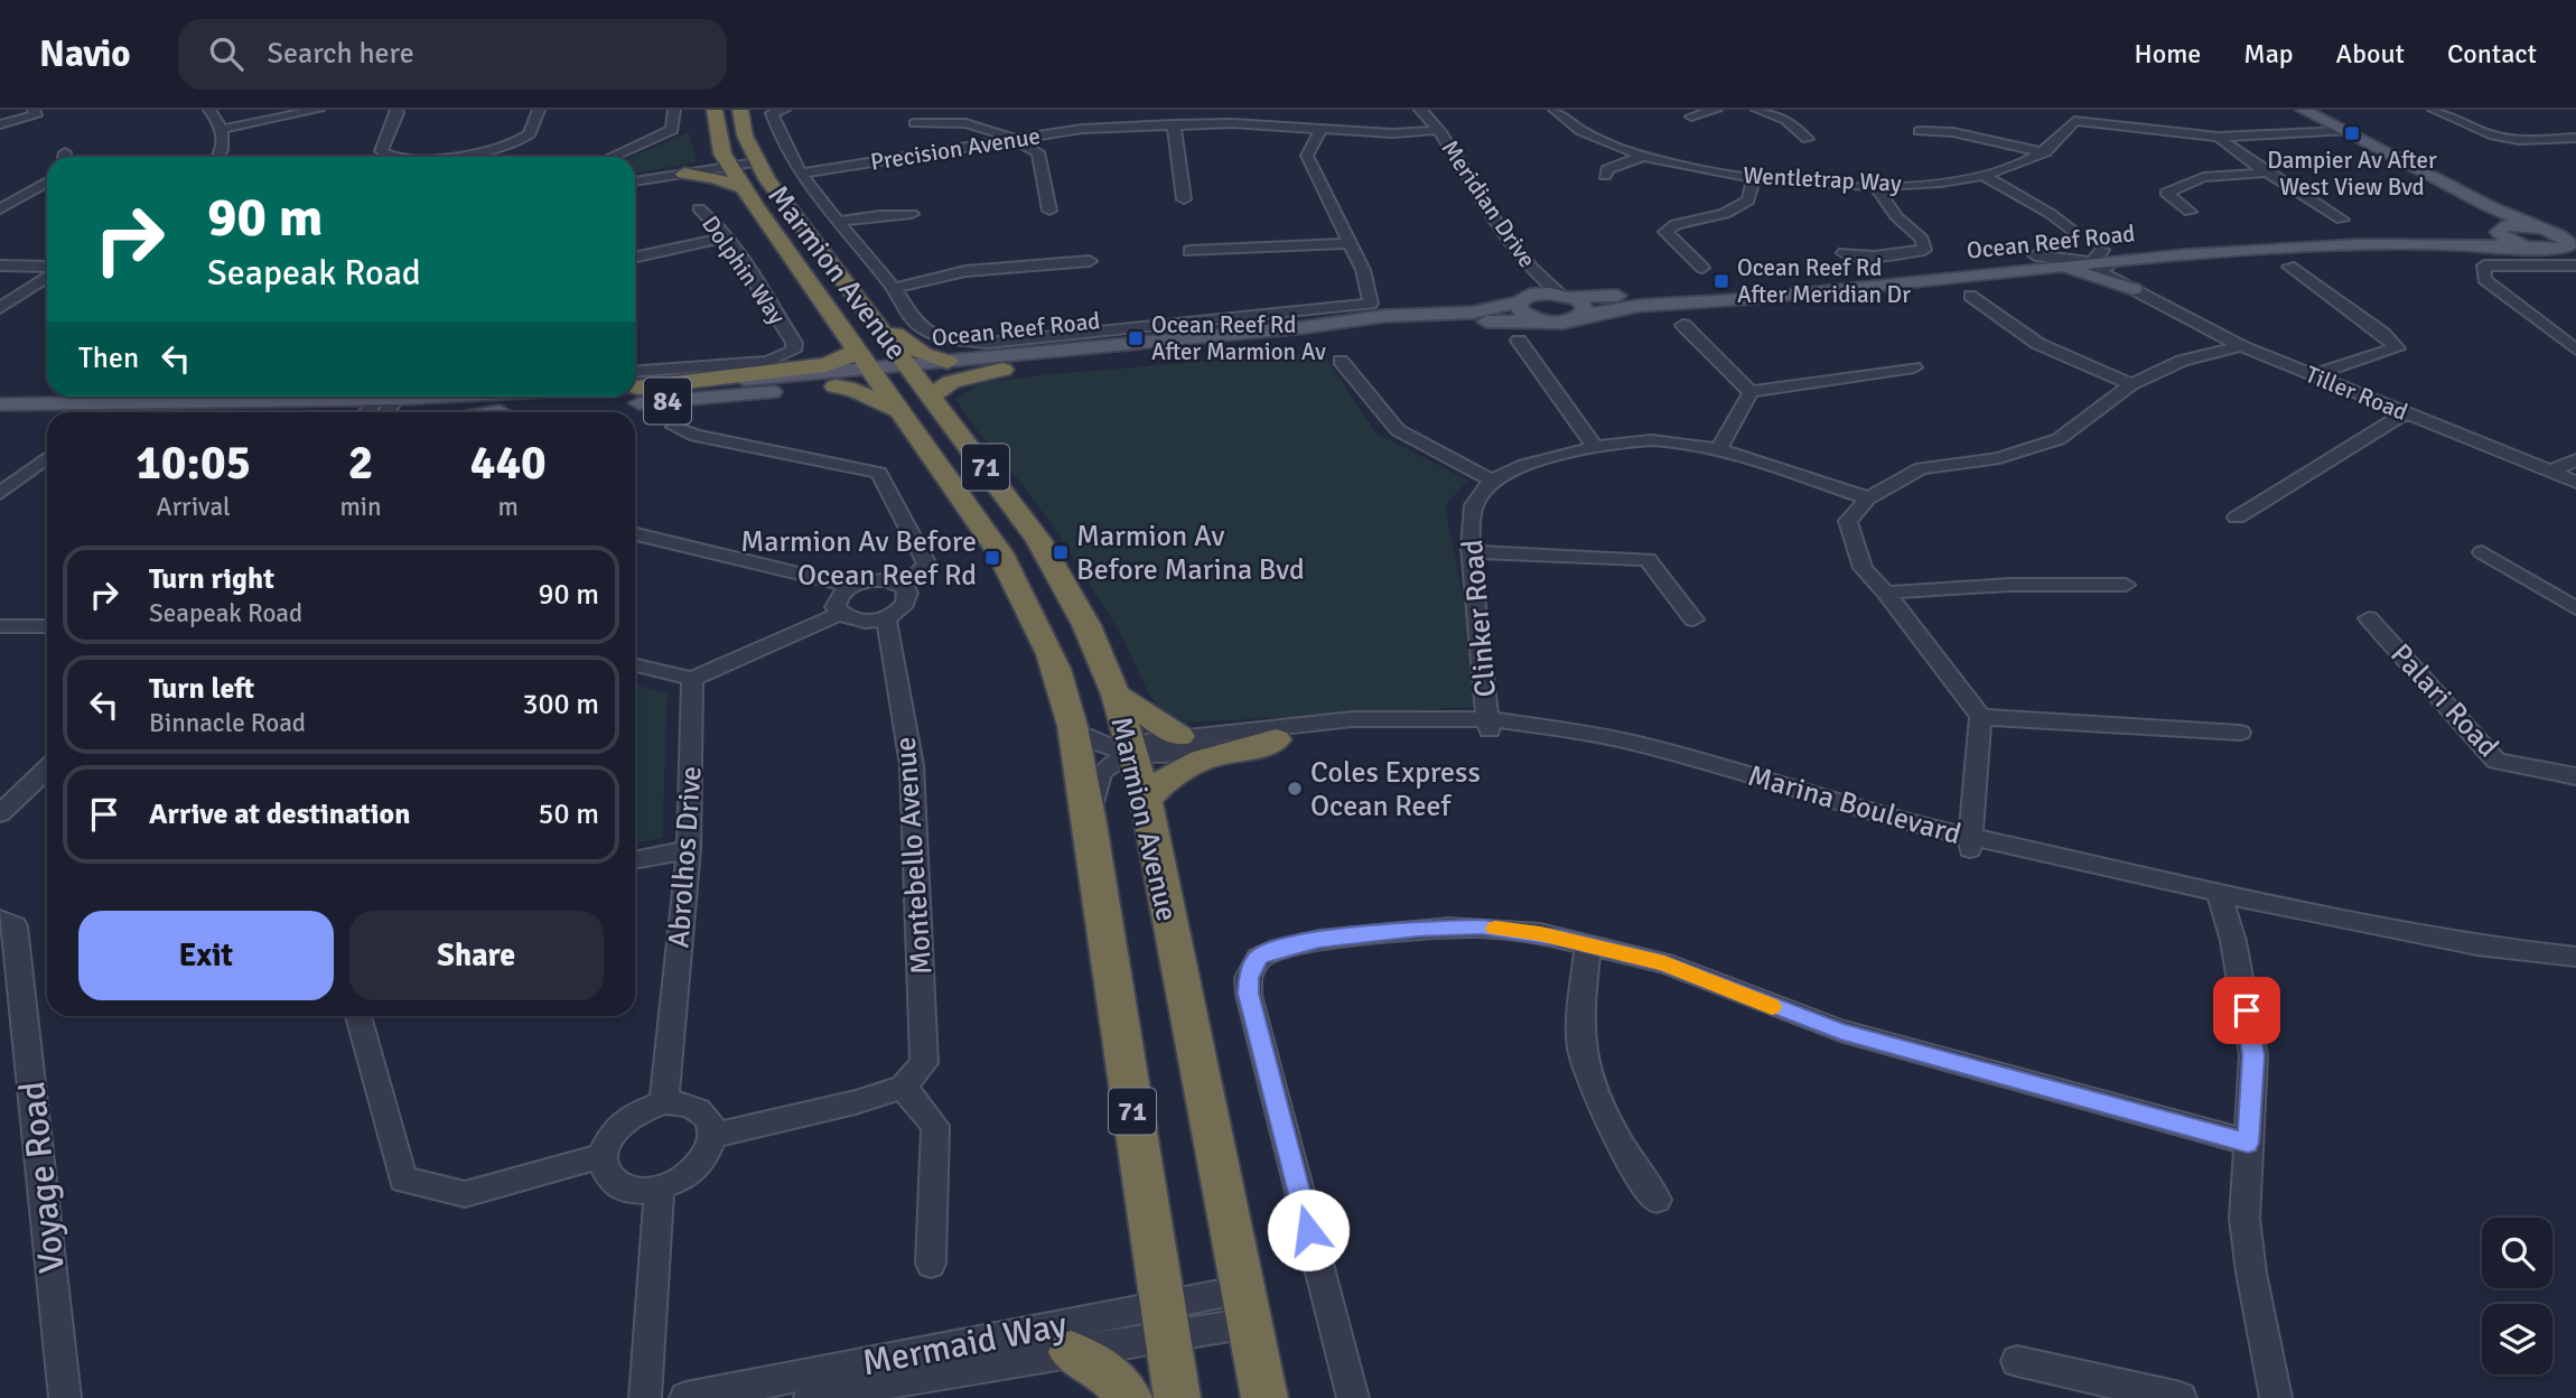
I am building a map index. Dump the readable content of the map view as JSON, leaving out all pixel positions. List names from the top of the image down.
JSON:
{
  "streets": {
    "highway": ["Marmion Avenue", "71"],
    "main road": ["Ocean Reef Road", "84"],
    "street": [
      "Precision Avenue",
      "Wentletrap Way",
      "Meridian Drive",
      "Dolphin Way",
      "Tiller Road",
      "Clinker Road",
      "Palari Road",
      "Marina Boulevard",
      "Montebello Avenue",
      "Abrolhos Drive",
      "Voyage Road",
      "Mermaid Way"
    ]
  },
  "crossings": [
    ["Precision Avenue", "Meridian Drive"],
    ["Meridian Drive", "Ocean Reef Road"],
    ["Ocean Reef Road", "Marmion Avenue"],
    ["Ocean Reef Road", "Tiller Road"],
    ["Marmion Avenue", "Marina Boulevard"],
    ["Marmion Avenue", "Mermaid Way"],
    ["Clinker Road", "Marina Boulevard"]
  ],
  "places": {
    "transit": [
      "Dampier Av After West View Bvd",
      "Ocean Reef Rd After Meridian Dr",
      "Ocean Reef Rd After Marmion Av",
      "Marmion Av Before Marina Bvd",
      "Marmion Av Before Ocean Reef Rd"
    ],
    "other": ["Coles Express Ocean Reef"]
  },
  "page": {
    "header": "Navio",
    "search": "Search here",
    "nav": [
      "Home",
      "Map",
      "About",
      "Contact"
    ],
    "turn": ["90 m", "Seapeak Road"],
    "then": "Then",
    "eta": [
      "10:05",
      "Arrival",
      "2",
      "min",
      "440",
      "m"
    ],
    "list": [
      {
        "name": "Turn right",
        "note": "Seapeak Road",
        "value": "90 m"
      },
      {
        "name": "Turn left",
        "note": "Binnacle Road",
        "value": "300 m"
      },
      {
        "name": "Arrive at destination",
        "value": "50 m"
      }
    ],
    "buttons": ["Exit", "Share"]
  }
}
